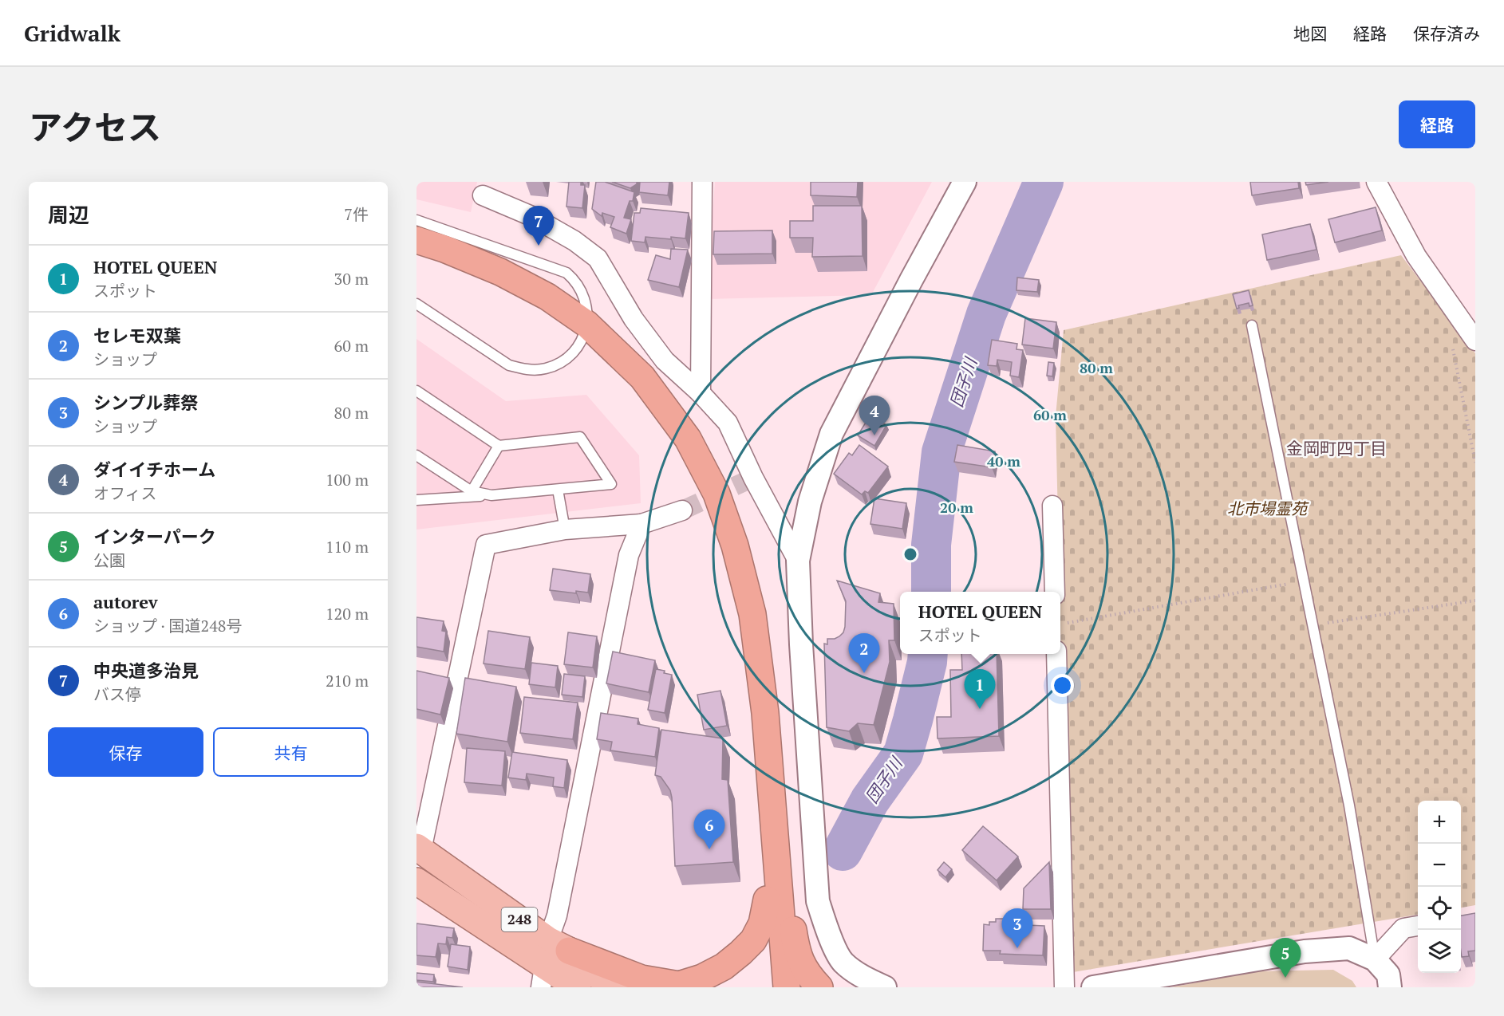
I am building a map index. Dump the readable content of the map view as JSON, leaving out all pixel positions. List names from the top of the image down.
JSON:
{
  "streets": {
    "highway": ["248"]
  },
  "districts": ["金岡町四丁目"],
  "water": ["団子川"],
  "parks": ["北市場霊苑"],
  "page": {
    "header": "Gridwalk",
    "nav": ["地図", "経路", "保存済み"],
    "title": "アクセス",
    "buttons": [
      "経路",
      ["保存", "共有"]
    ],
    "heading": ["周辺", "7件"],
    "pins": [
      "7",
      "4",
      "2",
      "1",
      "6",
      "3",
      "5"
    ],
    "list": [
      {
        "mark": "1",
        "name": "HOTEL QUEEN",
        "note": "スポット",
        "value": "30 m"
      },
      {
        "mark": "2",
        "name": "セレモ双葉",
        "note": "ショップ",
        "value": "60 m"
      },
      {
        "mark": "3",
        "name": "シンプル葬祭",
        "note": "ショップ",
        "value": "80 m"
      },
      {
        "mark": "4",
        "name": "ダイイチホーム",
        "note": "オフィス",
        "value": "100 m"
      },
      {
        "mark": "5",
        "name": "インターパーク",
        "note": "公園",
        "value": "110 m"
      },
      {
        "mark": "6",
        "name": "autorev",
        "note": "ショップ · 国道248号",
        "value": "120 m"
      },
      {
        "mark": "7",
        "name": "中央道多治見",
        "note": "バス停",
        "value": "210 m"
      }
    ],
    "popup": ["HOTEL QUEEN", "スポット"],
    "map_buttons": ["+", "−"]
  },
  "rings": [
    "80 m",
    "60 m",
    "40 m",
    "20 m"
  ]
}
